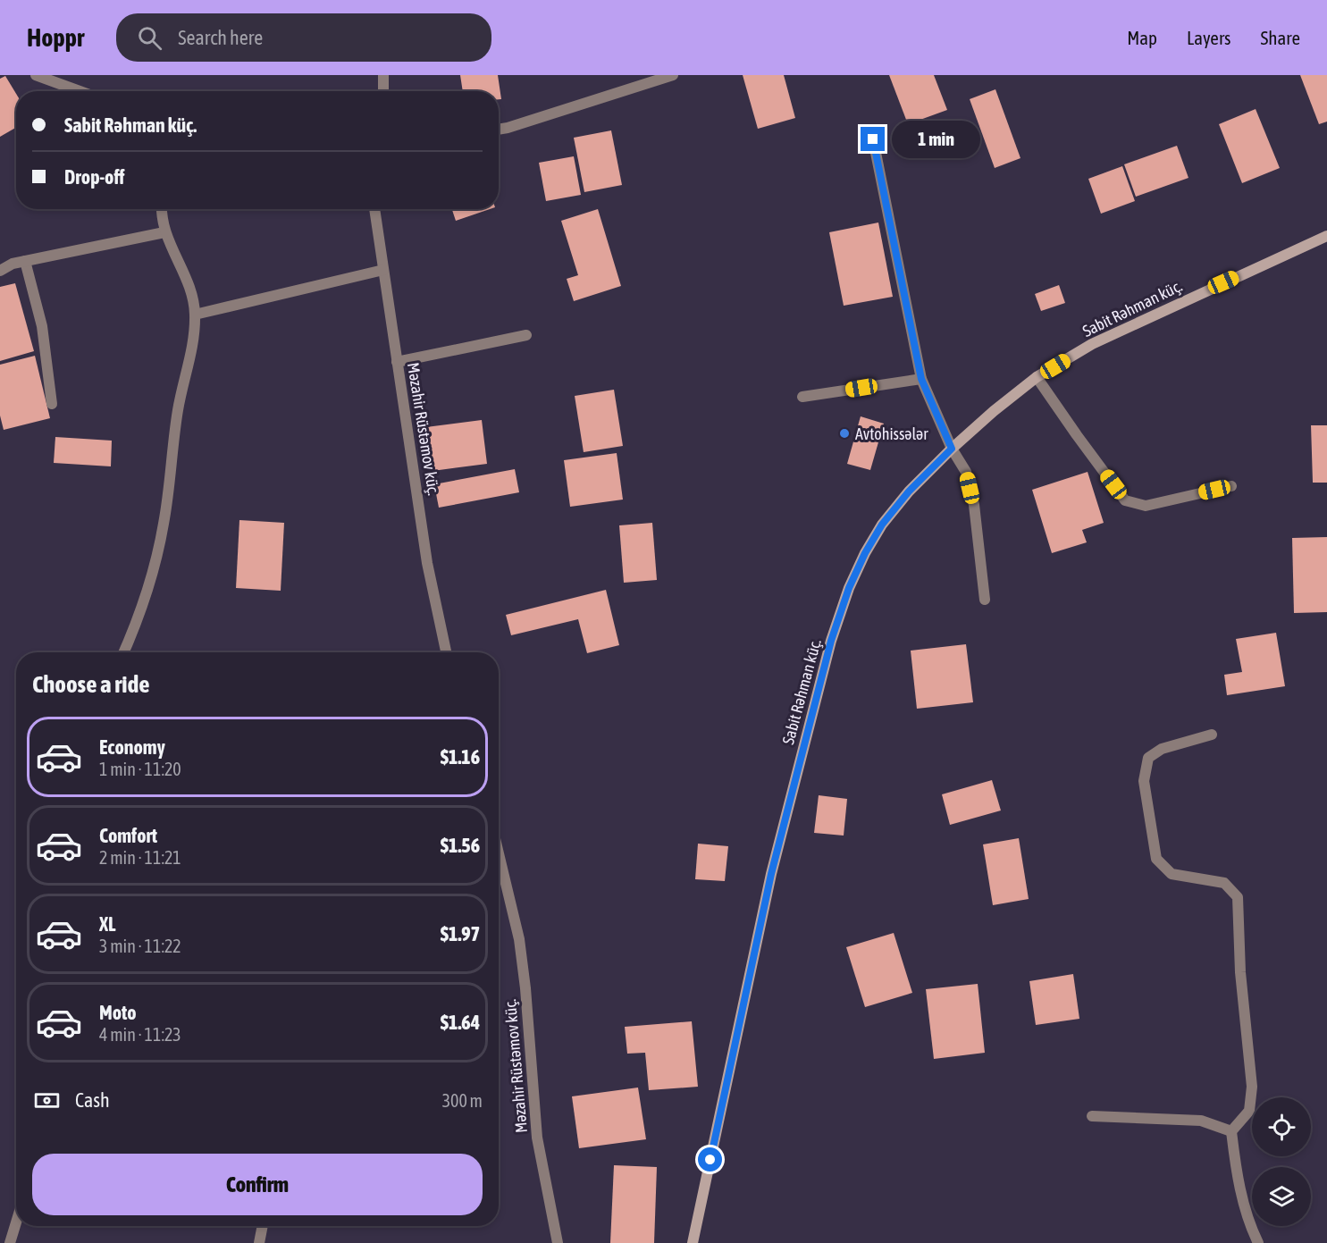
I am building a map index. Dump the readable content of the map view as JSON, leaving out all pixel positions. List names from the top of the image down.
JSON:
{
  "streets": {
    "main road": ["Sabit Rəhman küç."],
    "street": ["Məzahir Rüstəmov küç."]
  },
  "places": ["Avtohissələr"],
  "page": {
    "header": "Hoppr",
    "search": "Search here",
    "nav": ["Map", "Layers", "Share"],
    "banner": ["Sabit Rəhman küç.", "Drop-off"],
    "bubble": "1 min",
    "heading": "Choose a ride",
    "list": [
      {
        "name": "Economy",
        "note": "1 min · 11:20",
        "value": "$1.16"
      },
      {
        "name": "Comfort",
        "note": "2 min · 11:21",
        "value": "$1.56"
      },
      {
        "name": "XL",
        "note": "3 min · 11:22",
        "value": "$1.97"
      },
      {
        "name": "Moto",
        "note": "4 min · 11:23",
        "value": "$1.64"
      }
    ],
    "pay": ["Cash", "300 m"],
    "buttons": "Confirm"
  }
}
